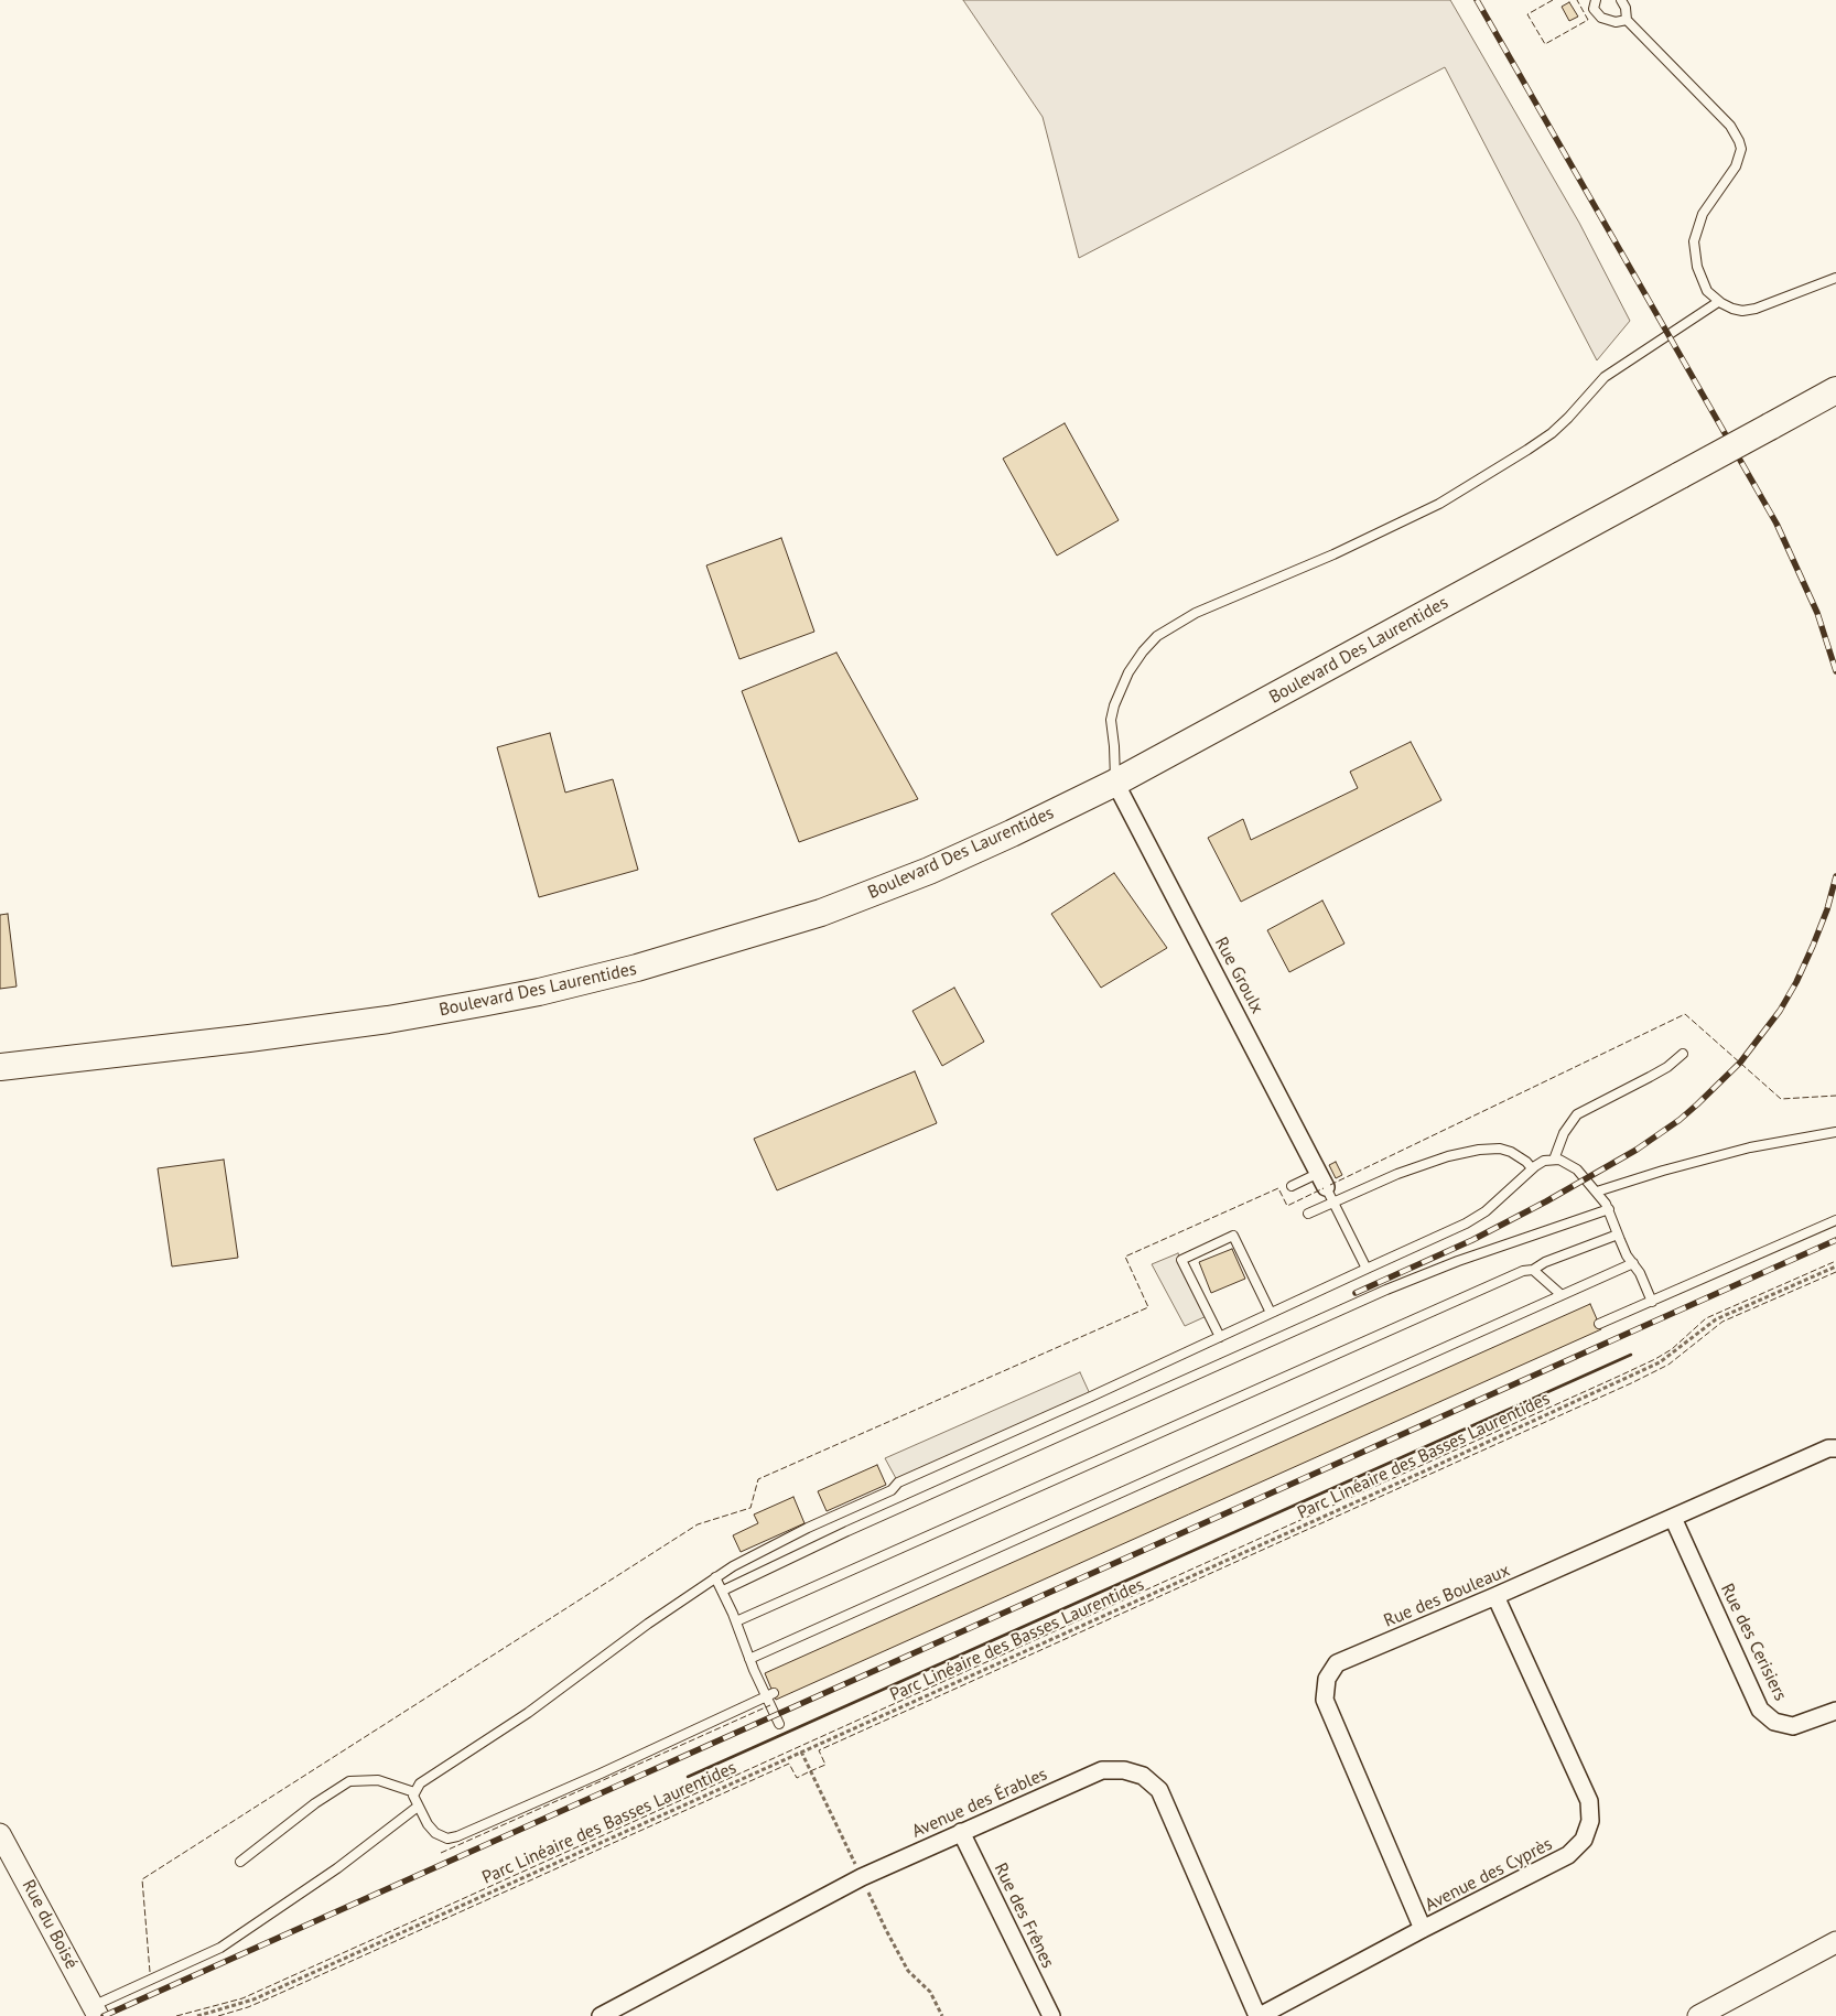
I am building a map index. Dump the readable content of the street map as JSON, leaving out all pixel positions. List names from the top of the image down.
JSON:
{
  "streets": {
    "main road": ["Boulevard Des Laurentides"],
    "street": [
      "Rue Groulx",
      "Rue des Bouleaux",
      "Rue des Cerisiers",
      "Avenue des Érables",
      "Avenue des Cyprès",
      "Rue des Frênes",
      "Rue du Boisé"
    ],
    "path": ["Parc Linéaire des Basses Laurentides"]
  },
  "crossings": [
    ["Boulevard Des Laurentides", "Rue Groulx"],
    ["Rue des Bouleaux", "Rue des Cerisiers"],
    ["Rue des Bouleaux", "Avenue des Cyprès"],
    ["Avenue des Érables", "Avenue des Cyprès"],
    ["Avenue des Érables", "Rue des Frênes"]
  ]
}
